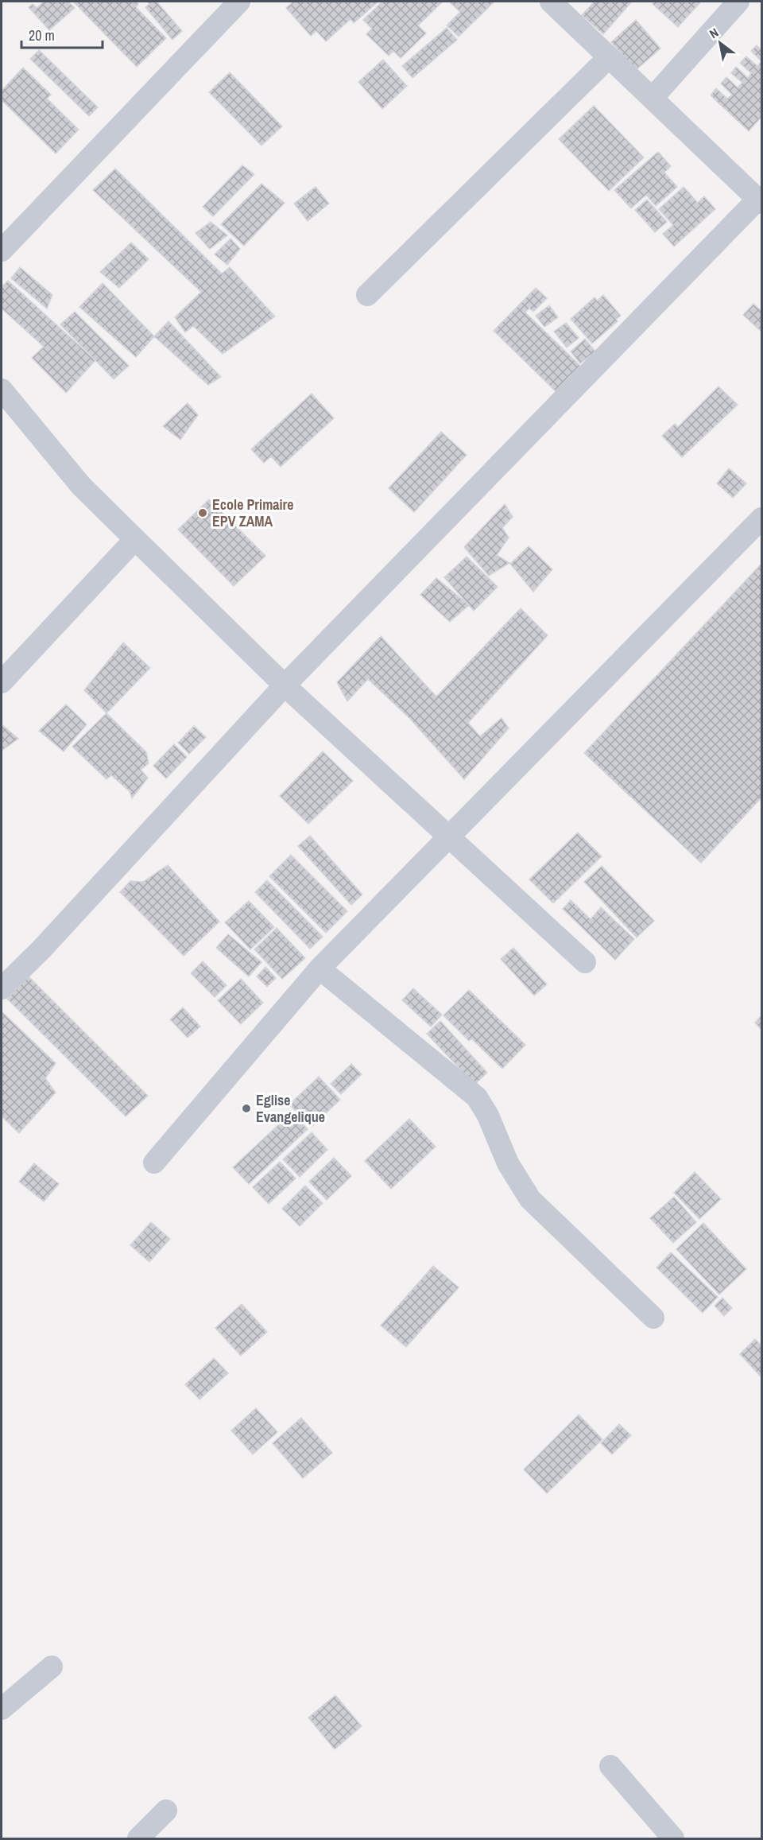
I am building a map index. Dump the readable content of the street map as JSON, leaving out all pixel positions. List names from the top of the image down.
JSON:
{
  "places": ["Ecole Primaire EPV ZAMA", "Eglise Evangelique"],
  "scale_bar": "20 m",
  "north": "top left"
}
